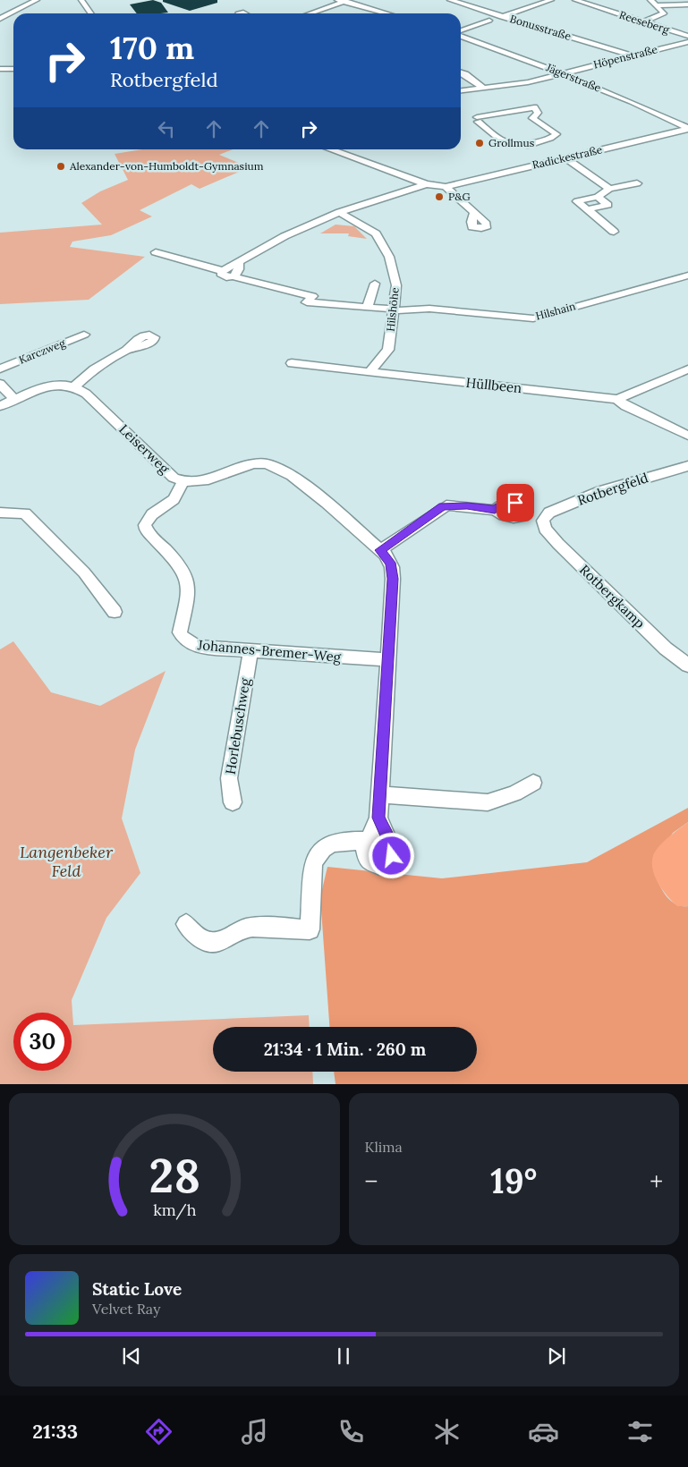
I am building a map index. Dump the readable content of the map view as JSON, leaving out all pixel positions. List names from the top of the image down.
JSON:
{
  "streets": {
    "street": [
      "Reeseberg",
      "Bonusstraße",
      "Höpenstraße",
      "Jägerstraße",
      "Radickestraße",
      "Hilshöhe",
      "Hilshain",
      "Karczweg",
      "Hüllbeen",
      "Leiserweg",
      "Rotbergfeld",
      "Rotbergkamp",
      "Johannes-Bremer-Weg",
      "Horlebuschweg"
    ]
  },
  "crossings": [
    ["Bonusstraße", "Höpenstraße"],
    ["Höpenstraße", "Jägerstraße"],
    ["Jägerstraße", "Radickestraße"],
    ["Radickestraße", "Hilshöhe"],
    ["Hilshöhe", "Hilshain"],
    ["Hilshöhe", "Hüllbeen"],
    ["Leiserweg", "Johannes-Bremer-Weg"],
    ["Rotbergfeld", "Rotbergkamp"],
    ["Johannes-Bremer-Weg", "Horlebuschweg"]
  ],
  "parks": ["Langenbeker Feld"],
  "places": ["Grollmus", "Alexander-von-Humboldt-Gymnasium", "P&G"],
  "page": {
    "turn": ["170 m", "Rotbergfeld"],
    "limit": "30",
    "trip": "21:34 · 1 Min. · 260 m",
    "tile": "Klima",
    "heat": ["−", "19°", "+"],
    "song": ["Static Love", "Velvet Ray"],
    "tabs": "21:33",
    "gauge": ["28", "km/h"]
  }
}
